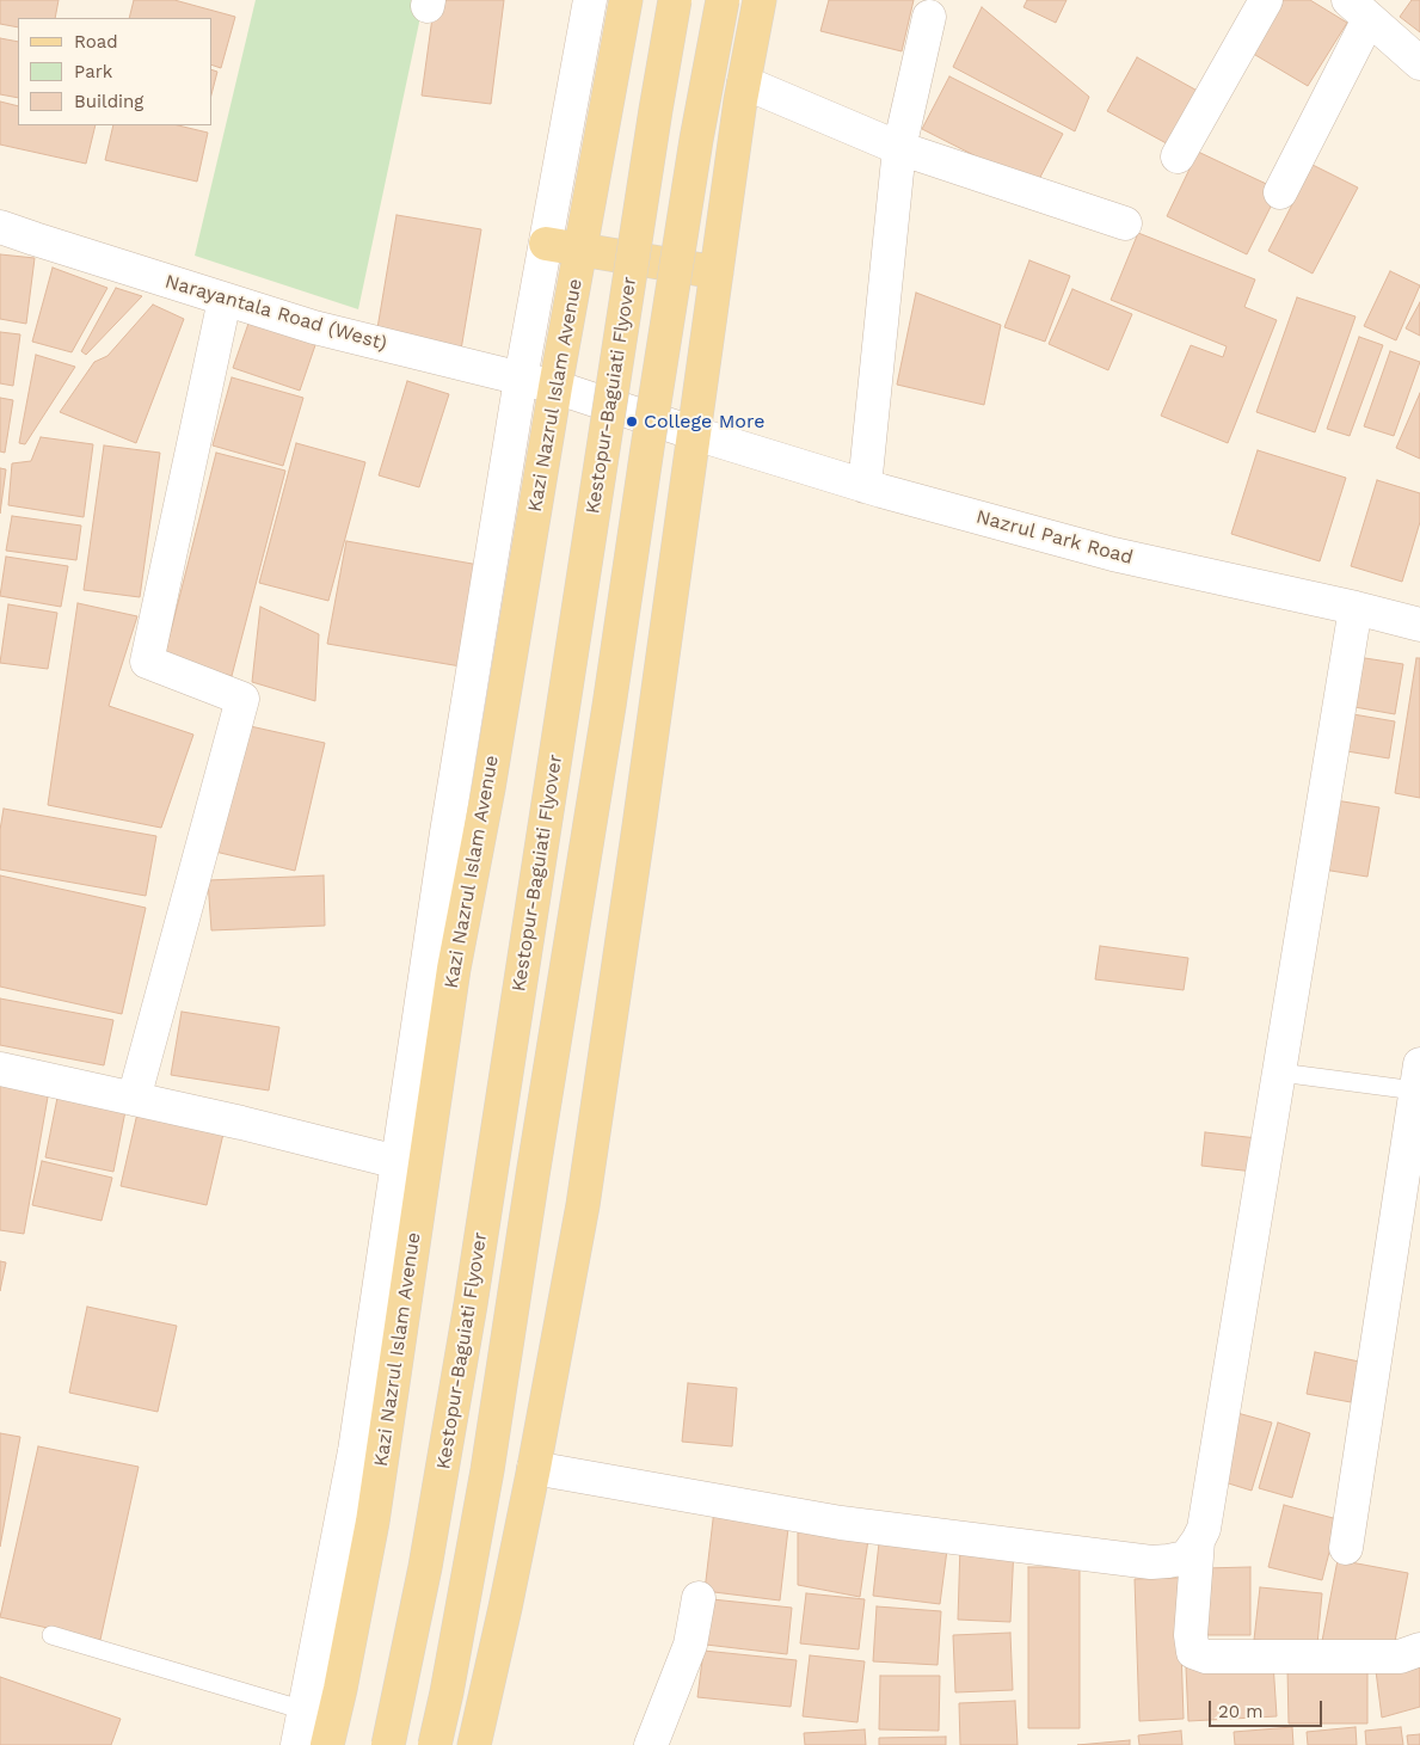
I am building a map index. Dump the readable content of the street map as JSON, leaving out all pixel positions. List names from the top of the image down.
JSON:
{
  "streets": {
    "main road": ["Kazi Nazrul Islam Avenue", "Kestopur-Baguiati Flyover"],
    "street": ["Narayantala Road (West)", "Nazrul Park Road"]
  },
  "crossings": [
    ["Narayantala Road (West)", "Kazi Nazrul Islam Avenue"],
    ["Narayantala Road (West)", "Nazrul Park Road"]
  ],
  "places": ["College More"],
  "legend": ["Road", "Park", "Building"],
  "scale_bar": "20 m"
}
